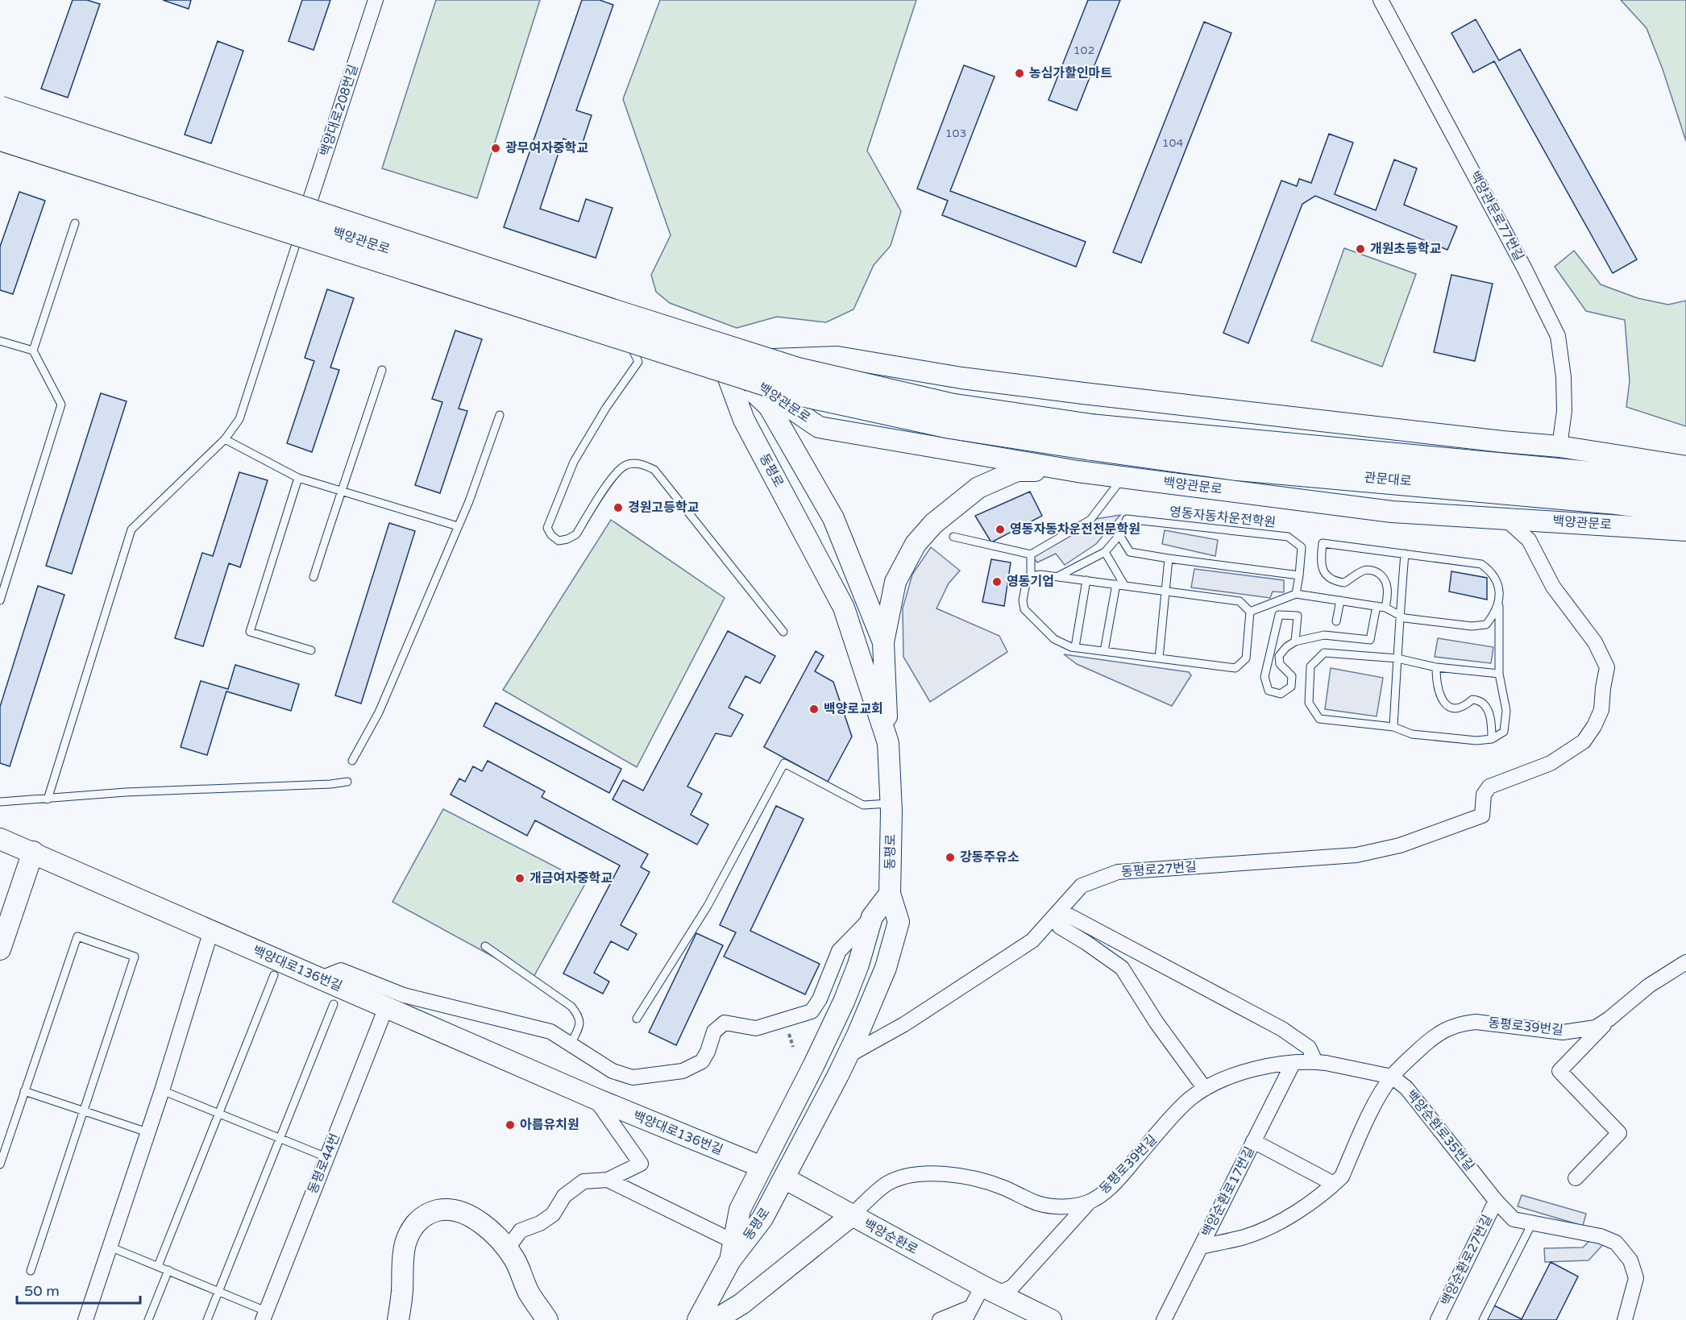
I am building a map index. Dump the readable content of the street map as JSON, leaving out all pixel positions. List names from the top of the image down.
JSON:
{
  "streets": {
    "highway": ["관문대로"],
    "main road": [
      "백양관문로",
      "동평로",
      "백양대로136번길",
      "동평로39번길",
      "백양순환로"
    ],
    "street": [
      "백양대로208번길",
      "백양관문로77번길",
      "동평로27번길",
      "백양순환로35번길",
      "동평로44번",
      "백양순환로17번길",
      "백양순환로27번길"
    ],
    "lane": ["영동자동차운전학원"]
  },
  "crossings": [
    ["백양대로208번길", "백양관문로"],
    ["백양관문로77번길", "백양관문로"],
    ["백양관문로", "동평로"],
    ["백양관문로", "동평로27번길"],
    ["동평로", "동평로27번길"],
    ["동평로", "백양대로136번길"],
    ["동평로", "백양순환로"],
    ["백양대로136번길", "동평로44번"],
    ["동평로39번길", "백양순환로35번길"],
    ["동평로39번길", "백양순환로17번길"],
    ["동평로39번길", "백양순환로"],
    ["백양순환로35번길", "백양순환로27번길"]
  ],
  "places": [
    "농심가할인마트",
    "광무여자중학교",
    "개원초등학교",
    "경원고등학교",
    "영동자동차운전전문학원",
    "영동기업",
    "백양로교회",
    "강동주유소",
    "개금여자중학교",
    "아름유치원"
  ],
  "house_numbers": ["102", "103", "104"],
  "scale_bar": "50 m"
}
